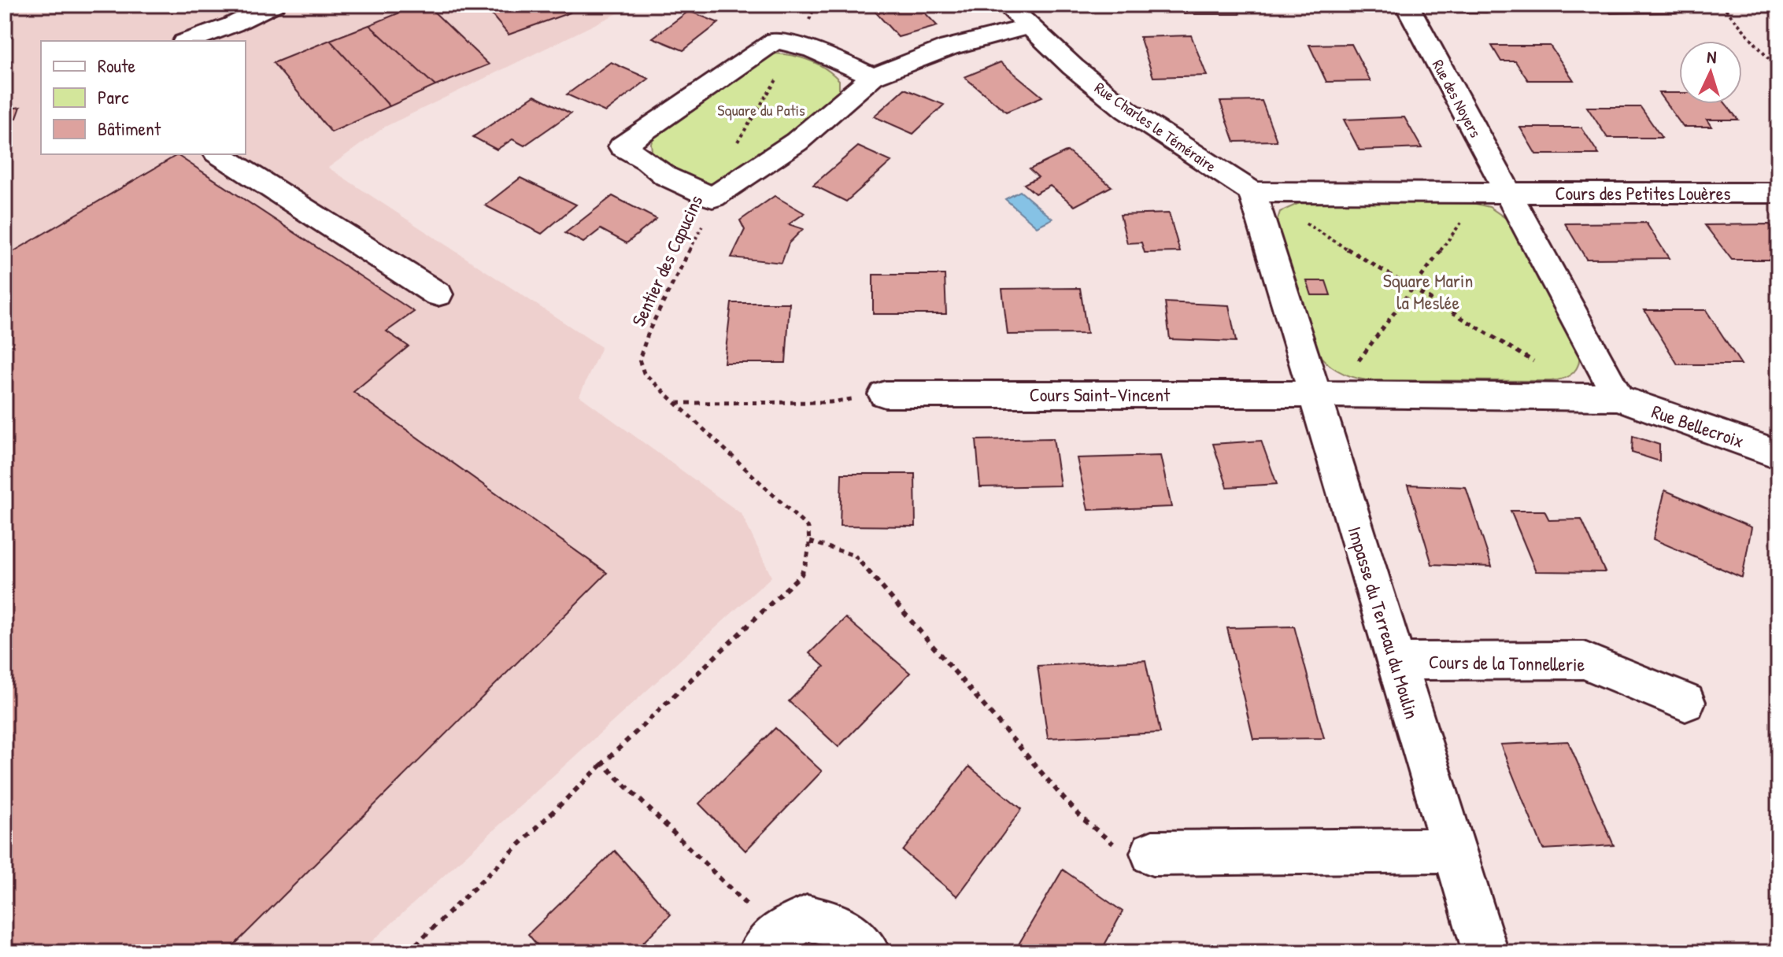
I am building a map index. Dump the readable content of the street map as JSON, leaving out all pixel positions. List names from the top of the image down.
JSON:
{
  "streets": {
    "street": [
      "Rue des Noyers",
      "Rue Charles le Téméraire",
      "Cours des Petites Louères",
      "Cours Saint-Vincent",
      "Rue Bellecroix",
      "Impasse du Terreau du Moulin",
      "Cours de la Tonnellerie"
    ],
    "path": ["Sentier des Capucins"]
  },
  "crossings": [
    ["Rue des Noyers", "Cours des Petites Louères"],
    ["Cours Saint-Vincent", "Impasse du Terreau du Moulin"],
    ["Impasse du Terreau du Moulin", "Cours de la Tonnellerie"]
  ],
  "parks": ["Square du Patis", "Square Marin la Meslée"],
  "legend": ["Route", "Parc", "Bâtiment"],
  "north": "top"
}
